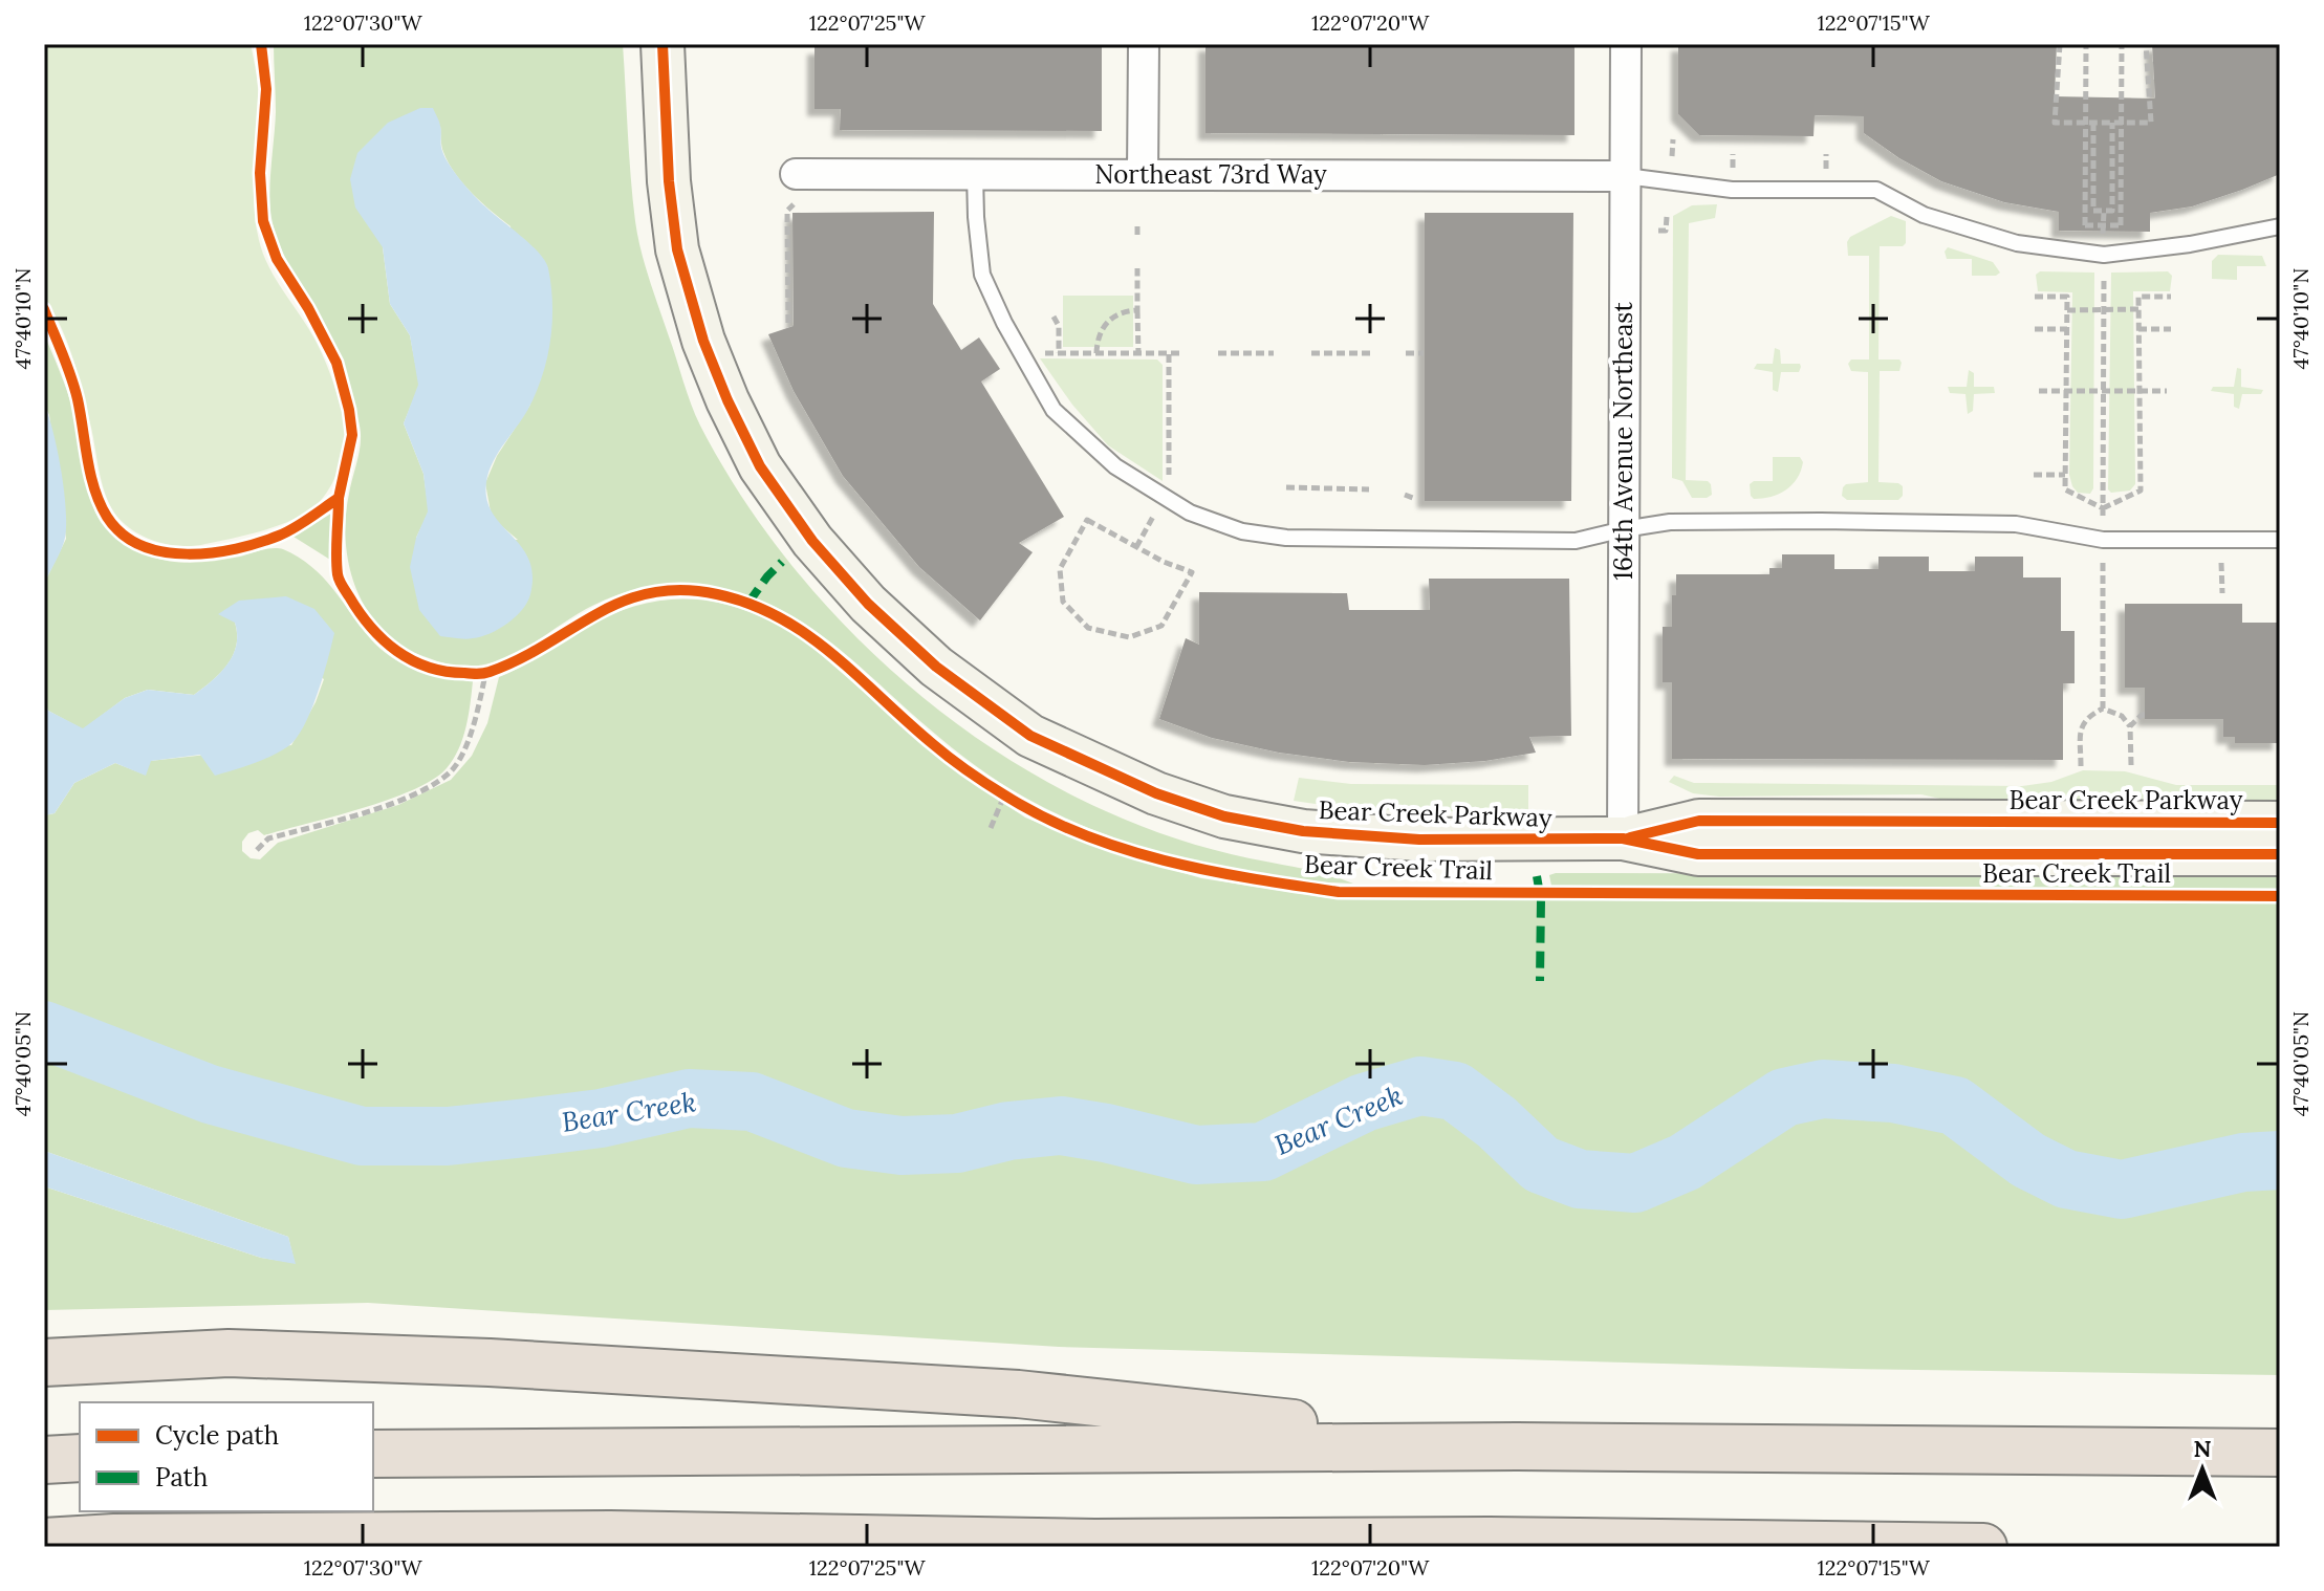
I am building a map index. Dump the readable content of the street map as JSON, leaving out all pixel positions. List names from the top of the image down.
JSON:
{
  "streets": {
    "main road": ["Bear Creek Parkway"],
    "street": ["Northeast 73rd Way", "164th Avenue Northeast"],
    "cycle path": ["Bear Creek Trail"]
  },
  "crossings": [
    ["Northeast 73rd Way", "164th Avenue Northeast"],
    ["164th Avenue Northeast", "Bear Creek Parkway"]
  ],
  "water": ["Bear Creek"],
  "legend": ["Cycle path", "Path"],
  "north": "top",
  "coordinates": [
    "122°07'30\"W",
    "122°07'25\"W",
    "122°07'20\"W",
    "122°07'15\"W",
    "47°40'10\"N",
    "47°40'05\"N"
  ]
}
